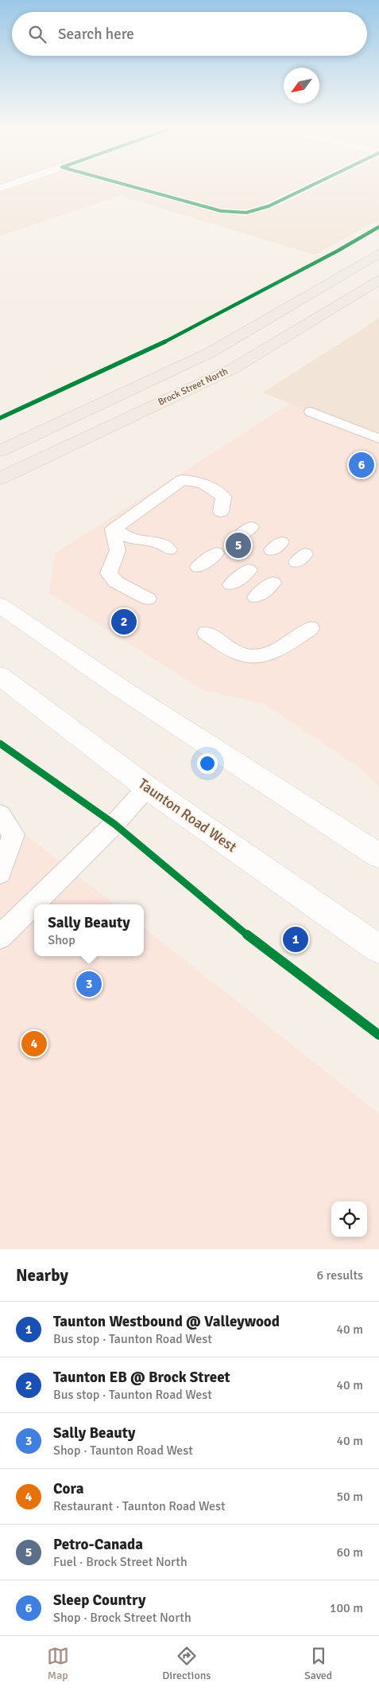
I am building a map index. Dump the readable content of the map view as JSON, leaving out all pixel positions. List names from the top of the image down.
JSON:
{
  "streets": {
    "main road": ["Brock Street North"],
    "street": ["Taunton Road West"]
  },
  "north": "bottom left",
  "page": {
    "search": "Search here",
    "pins": [
      "6",
      "5",
      "2",
      "1",
      "3",
      "4"
    ],
    "popup": ["Sally Beauty", "Shop"],
    "heading": ["Nearby", "6 results"],
    "list": [
      {
        "mark": "1",
        "name": "Taunton Westbound @ Valleywood",
        "note": "Bus stop · Taunton Road West",
        "value": "40 m"
      },
      {
        "mark": "2",
        "name": "Taunton EB @ Brock Street",
        "note": "Bus stop · Taunton Road West",
        "value": "40 m"
      },
      {
        "mark": "3",
        "name": "Sally Beauty",
        "note": "Shop · Taunton Road West",
        "value": "40 m"
      },
      {
        "mark": "4",
        "name": "Cora",
        "note": "Restaurant · Taunton Road West",
        "value": "50 m"
      },
      {
        "mark": "5",
        "name": "Petro-Canada",
        "note": "Fuel · Brock Street North",
        "value": "60 m"
      },
      {
        "mark": "6",
        "name": "Sleep Country",
        "note": "Shop · Brock Street North",
        "value": "100 m"
      }
    ],
    "nav": ["Map", "Directions", "Saved"]
  }
}
